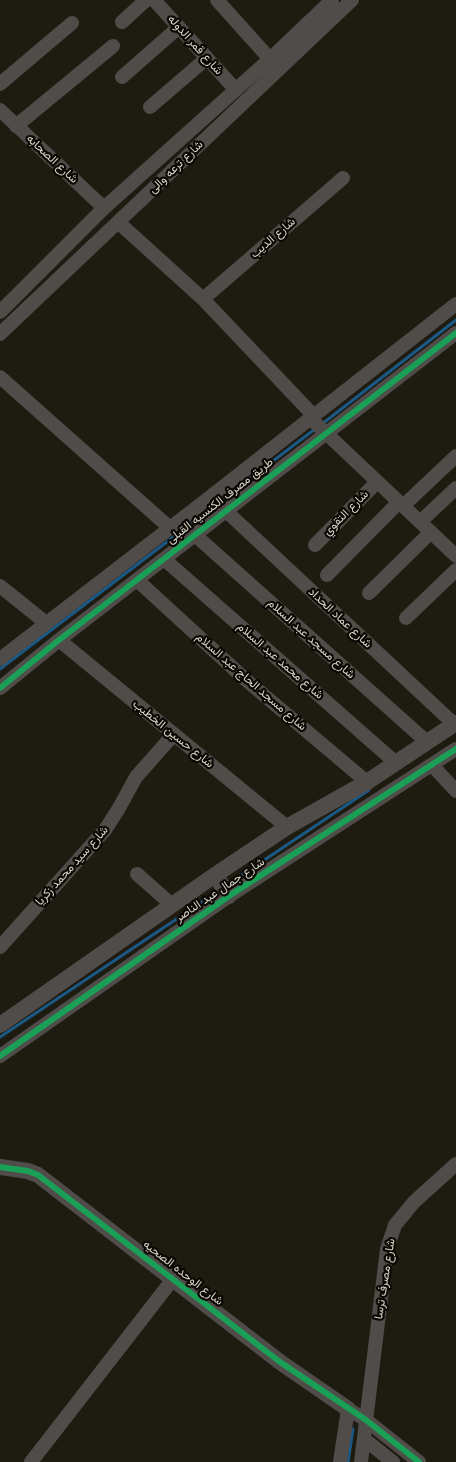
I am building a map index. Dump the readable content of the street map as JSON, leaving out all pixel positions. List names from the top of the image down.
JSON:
{
  "streets": {
    "street": [
      "شارع قمر الدوله",
      "شارع الصحابه",
      "شارع ترعه والى",
      "شارع الديب",
      "طريق مصرف الكنسيه القبلى",
      "شارع التقوي",
      "شارع عماد الحداد",
      "شارع مسجد عبد السلام",
      "شارع محمد عبد السلام",
      "شارع مسجد الحاج عبد السلام",
      "شارع حسين الخطيب",
      "شارع سيد محمد زكريا",
      "شارع جمال عبد الناصر",
      "شارع الوحده الصحيه",
      "شارع مصرف ترسا"
    ]
  },
  "crossings": [
    ["شارع قمر الدوله", "شارع ترعه والى"],
    ["شارع الصحابه", "شارع ترعه والى"],
    ["طريق مصرف الكنسيه القبلى", "شارع عماد الحداد"],
    ["طريق مصرف الكنسيه القبلى", "شارع مسجد عبد السلام"],
    ["طريق مصرف الكنسيه القبلى", "شارع محمد عبد السلام"],
    ["طريق مصرف الكنسيه القبلى", "شارع مسجد الحاج عبد السلام"],
    ["طريق مصرف الكنسيه القبلى", "شارع حسين الخطيب"],
    ["شارع عماد الحداد", "شارع جمال عبد الناصر"],
    ["شارع مسجد عبد السلام", "شارع جمال عبد الناصر"],
    ["شارع محمد عبد السلام", "شارع جمال عبد الناصر"],
    ["شارع مسجد الحاج عبد السلام", "شارع جمال عبد الناصر"],
    ["شارع حسين الخطيب", "شارع سيد محمد زكريا"],
    ["شارع حسين الخطيب", "شارع جمال عبد الناصر"]
  ]
}
